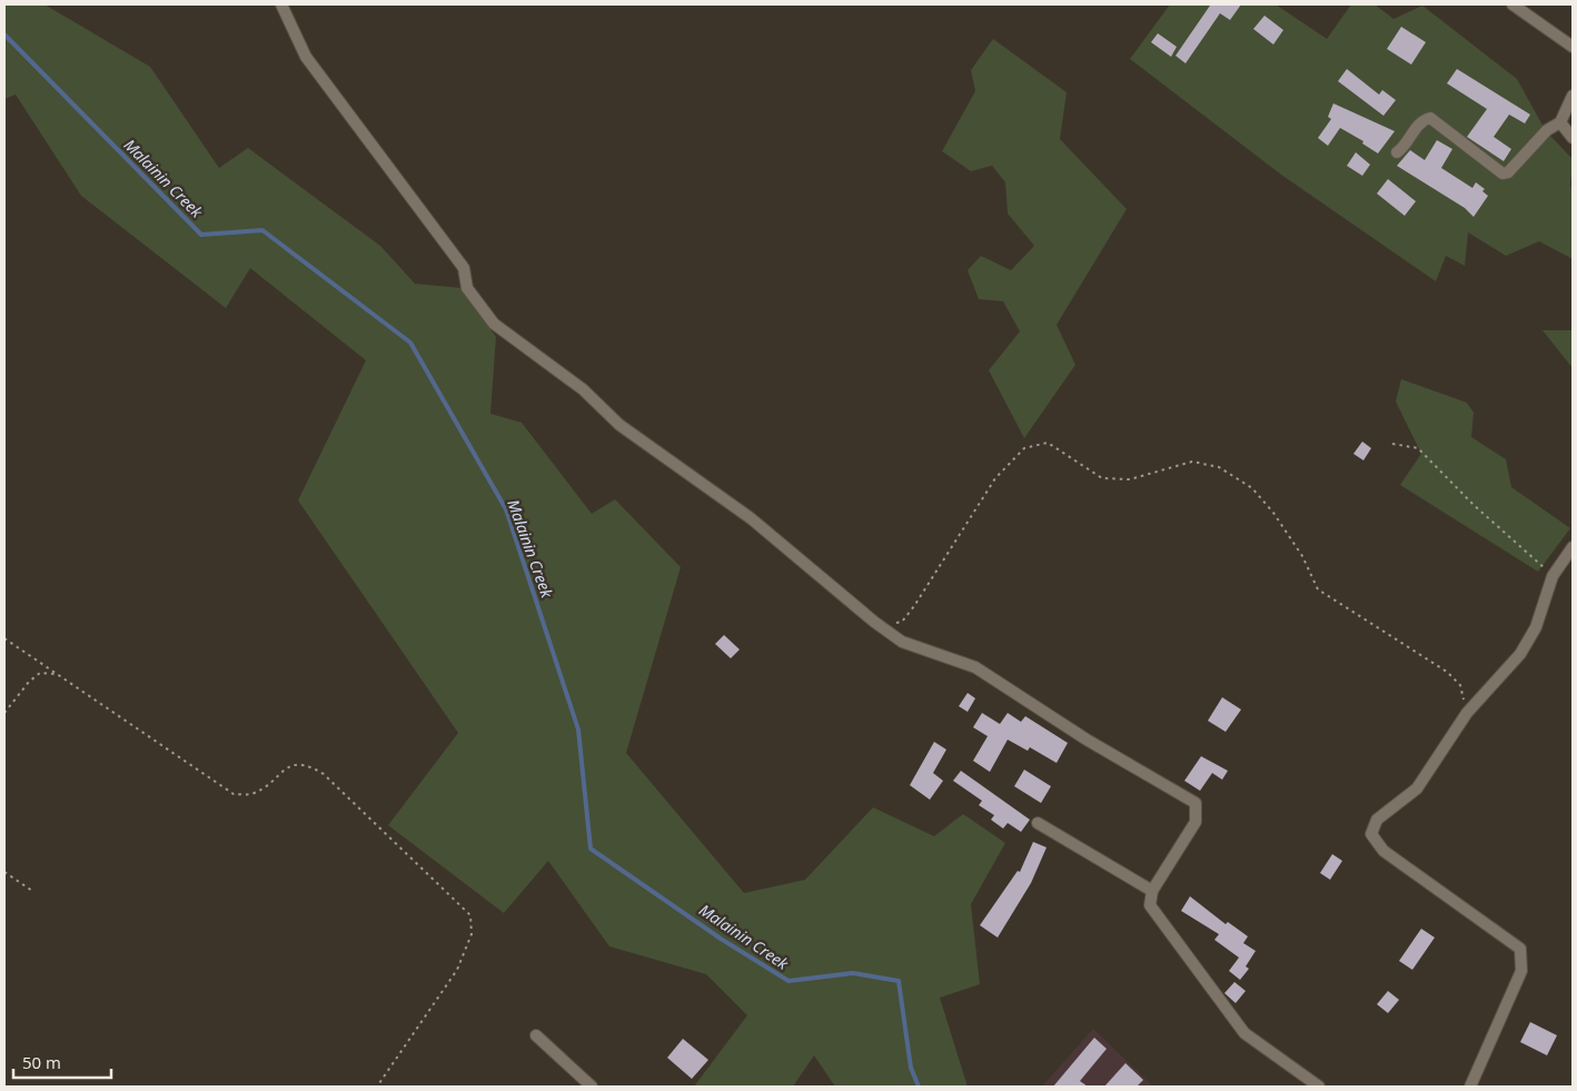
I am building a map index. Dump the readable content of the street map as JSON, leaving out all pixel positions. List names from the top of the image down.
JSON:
{
  "water": ["Malainin Creek"],
  "scale_bar": "50 m"
}
